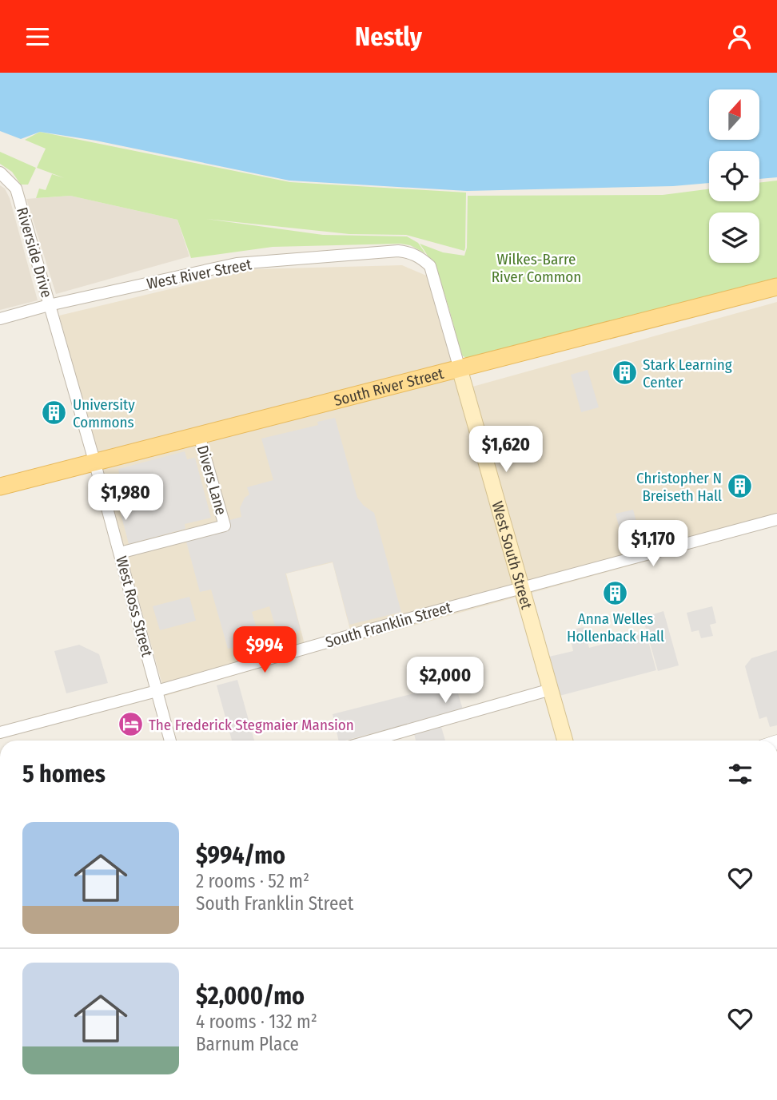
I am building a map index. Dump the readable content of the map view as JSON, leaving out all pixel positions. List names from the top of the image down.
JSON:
{
  "streets": {
    "main road": ["South River Street", "West South Street"],
    "street": [
      "Riverside Drive",
      "West River Street",
      "Divers Lane",
      "West Ross Street",
      "South Franklin Street"
    ]
  },
  "crossings": [
    ["Riverside Drive", "West River Street"],
    ["Riverside Drive", "West Ross Street"],
    ["West River Street", "West South Street"],
    ["West River Street", "West Ross Street"],
    ["South River Street", "Divers Lane"],
    ["South River Street", "West South Street"],
    ["South River Street", "West Ross Street"],
    ["Divers Lane", "West Ross Street"],
    ["West South Street", "South Franklin Street"],
    ["West Ross Street", "South Franklin Street"]
  ],
  "parks": ["Wilkes-Barre River Common"],
  "places": {
    "building": [
      "Stark Learning Center",
      "University Commons",
      "Christopher N Breiseth Hall",
      "Anna Welles Hollenback Hall"
    ],
    "hotel": ["The Frederick Stegmaier Mansion"]
  },
  "north": "top",
  "page": {
    "header": "Nestly",
    "price": [
      "$1,620",
      "$1,980",
      "$1,170",
      "$994",
      "$2,000"
    ],
    "heading": "5 homes",
    "list": [
      {
        "name": "$994/mo",
        "note": "2 rooms · 52 m² · South Franklin Street"
      },
      {
        "name": "$2,000/mo",
        "note": "4 rooms · 132 m² · Barnum Place"
      }
    ]
  }
}
